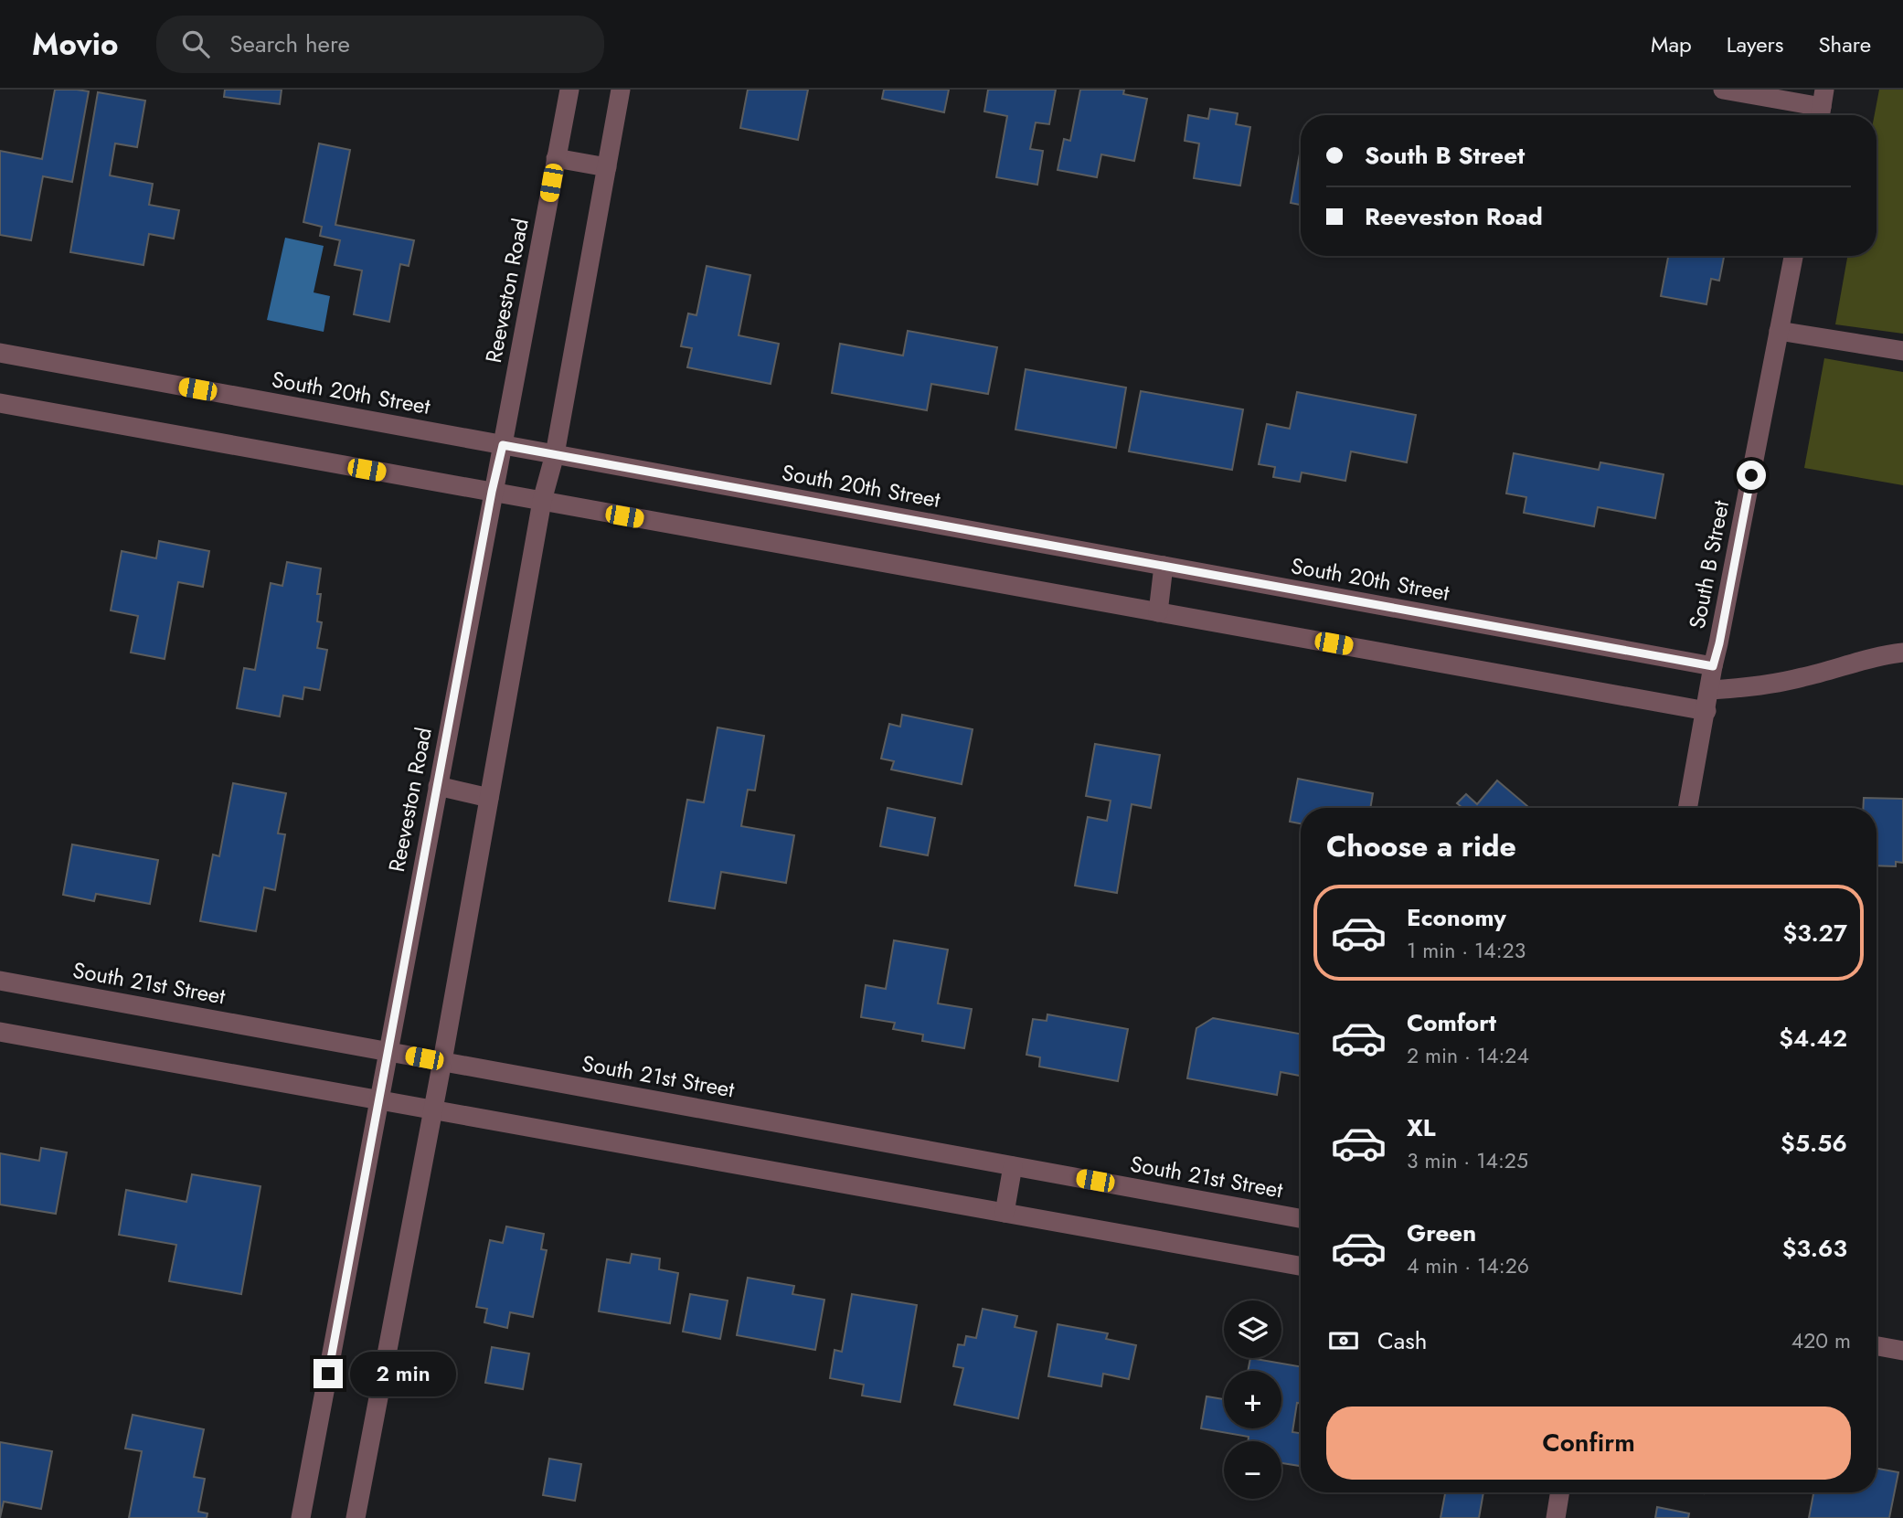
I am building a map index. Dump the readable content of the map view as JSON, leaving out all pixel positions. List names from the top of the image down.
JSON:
{
  "streets": {
    "street": [
      "Reeveston Road",
      "South 20th Street",
      "South B Street",
      "South 21st Street"
    ]
  },
  "crossings": [
    ["Reeveston Road", "South 20th Street"],
    ["Reeveston Road", "South 21st Street"],
    ["South 20th Street", "South B Street"]
  ],
  "page": {
    "header": "Movio",
    "search": "Search here",
    "nav": ["Map", "Layers", "Share"],
    "banner": ["South B Street", "Reeveston Road"],
    "heading": "Choose a ride",
    "list": [
      {
        "name": "Economy",
        "note": "1 min · 14:23",
        "value": "$3.27"
      },
      {
        "name": "Comfort",
        "note": "2 min · 14:24",
        "value": "$4.42"
      },
      {
        "name": "XL",
        "note": "3 min · 14:25",
        "value": "$5.56"
      },
      {
        "name": "Green",
        "note": "4 min · 14:26",
        "value": "$3.63"
      }
    ],
    "map_buttons": ["+", "−"],
    "pay": ["Cash", "420 m"],
    "bubble": "2 min",
    "buttons": "Confirm"
  }
}
